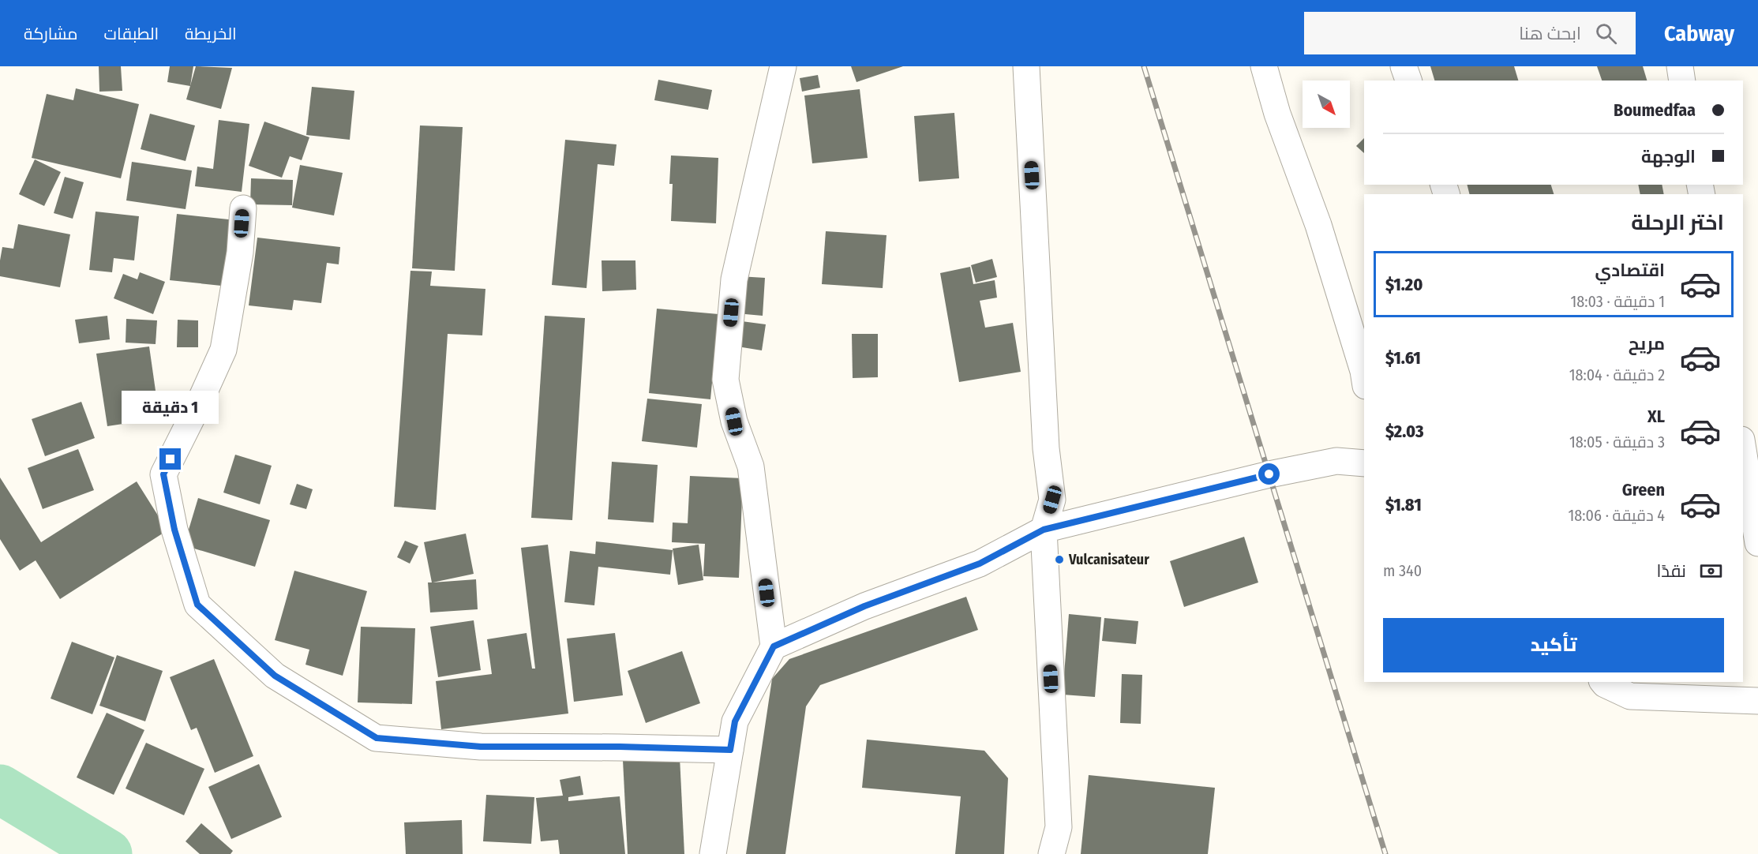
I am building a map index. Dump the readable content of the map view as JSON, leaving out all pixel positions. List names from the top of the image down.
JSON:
{
  "places": ["Vulcanisateur"],
  "north": "bottom right",
  "page": {
    "header": "Cabway",
    "search": "ابحث هنا",
    "nav": ["الخريطة", "الطبقات", "مشاركة"],
    "banner": ["Boumedfaa", "الوجهة"],
    "heading": "اختر الرحلة",
    "list": [
      {
        "name": "اقتصادي",
        "note": "1 دقيقة · 18:03",
        "value": "$1.20"
      },
      {
        "name": "مريح",
        "note": "2 دقيقة · 18:04",
        "value": "$1.61"
      },
      {
        "name": "XL",
        "note": "3 دقيقة · 18:05",
        "value": "$2.03"
      },
      {
        "name": "Green",
        "note": "4 دقيقة · 18:06",
        "value": "$1.81"
      }
    ],
    "bubble": "1 دقيقة",
    "pay": ["نقدًا", "340 m"],
    "buttons": "تأكيد"
  }
}
